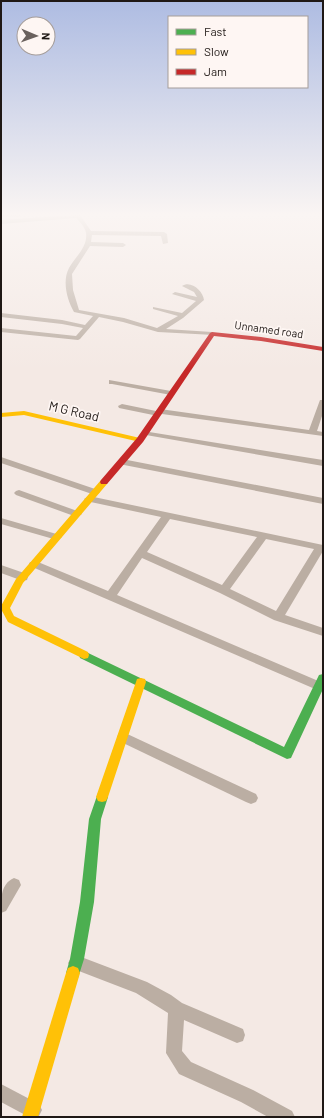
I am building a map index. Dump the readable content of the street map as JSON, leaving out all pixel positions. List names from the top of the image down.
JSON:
{
  "streets": {
    "street": ["Unnamed road", "M G Road"]
  },
  "legend": ["Fast", "Slow", "Jam"],
  "north": "right"
}
